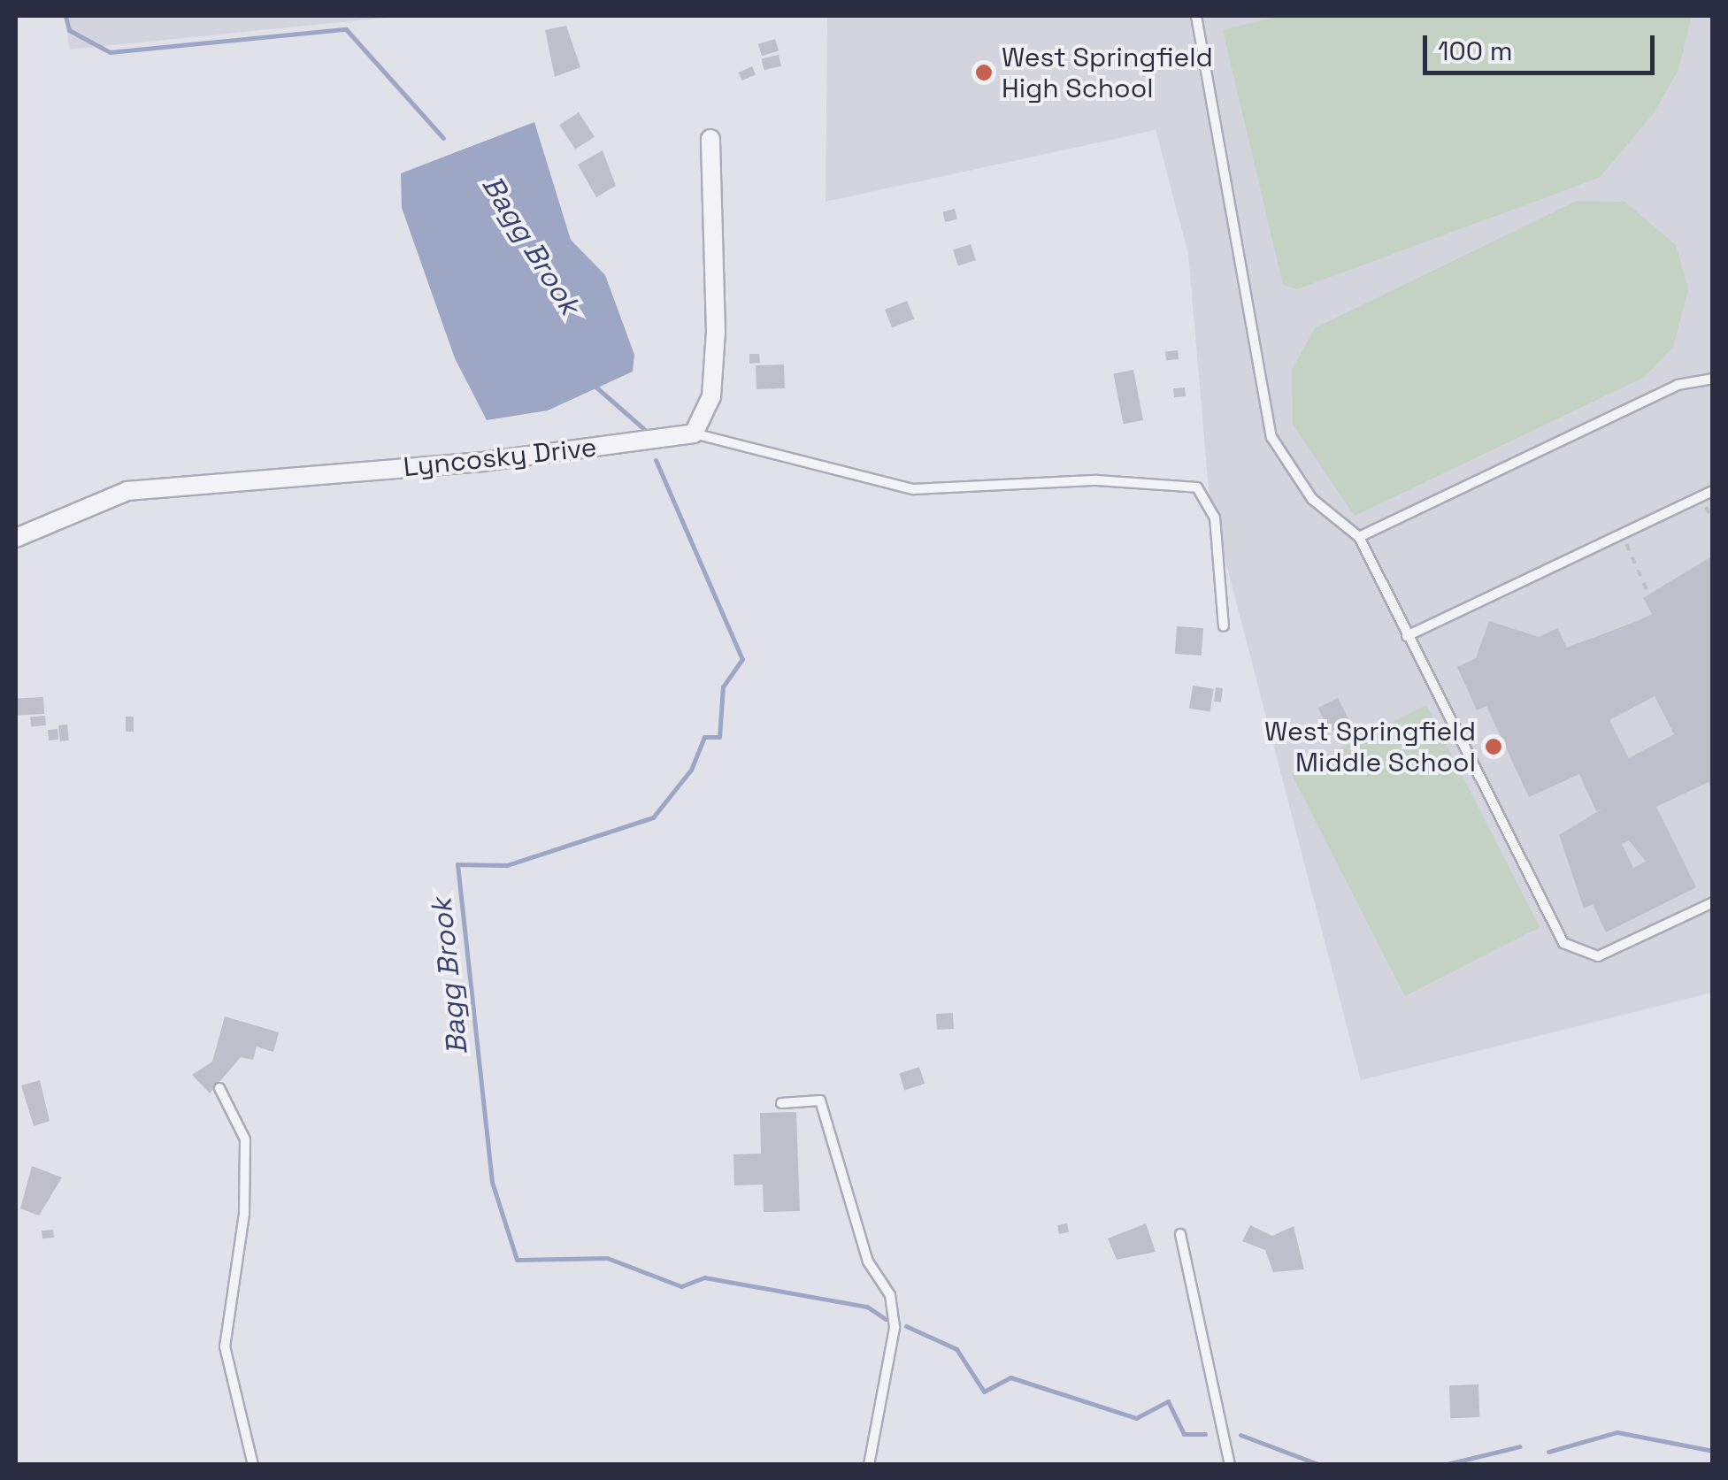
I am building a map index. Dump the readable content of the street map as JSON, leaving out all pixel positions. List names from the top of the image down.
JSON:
{
  "streets": {
    "street": ["Lyncosky Drive"]
  },
  "water": ["Bagg Brook"],
  "places": ["West Springfield High School", "West Springfield Middle School"],
  "scale_bar": "100 m"
}
